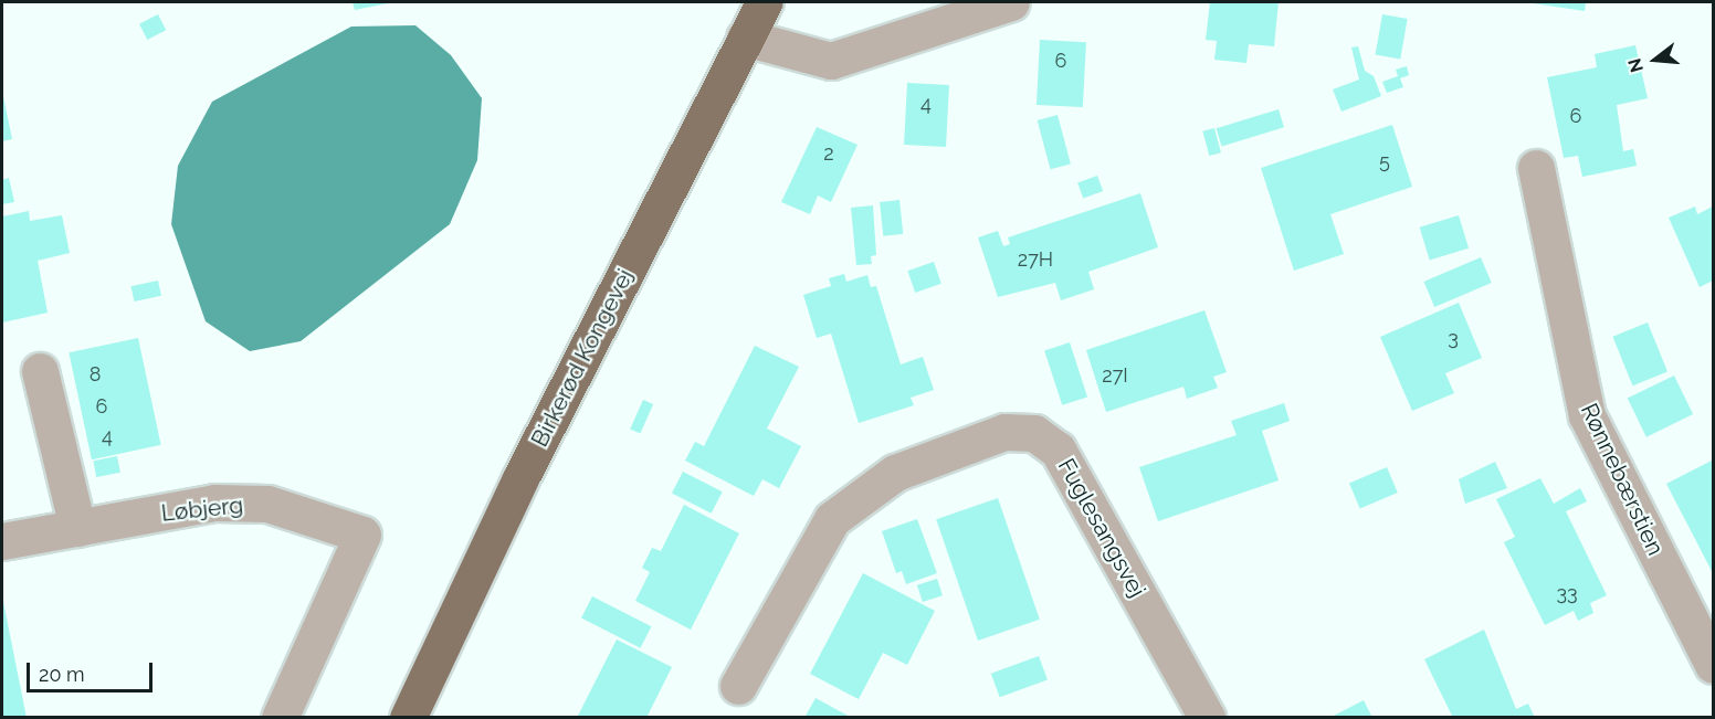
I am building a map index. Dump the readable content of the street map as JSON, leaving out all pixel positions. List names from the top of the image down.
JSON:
{
  "streets": {
    "main road": ["Birkerød Kongevej"],
    "street": ["Rønnebærstien", "Løbjerg", "Fuglesangsvej"]
  },
  "house_numbers": [
    "6",
    "4",
    "6",
    "2",
    "5",
    "27H",
    "3",
    "8",
    "27I",
    "6",
    "4",
    "33"
  ],
  "scale_bar": "20 m",
  "north": "left"
}
